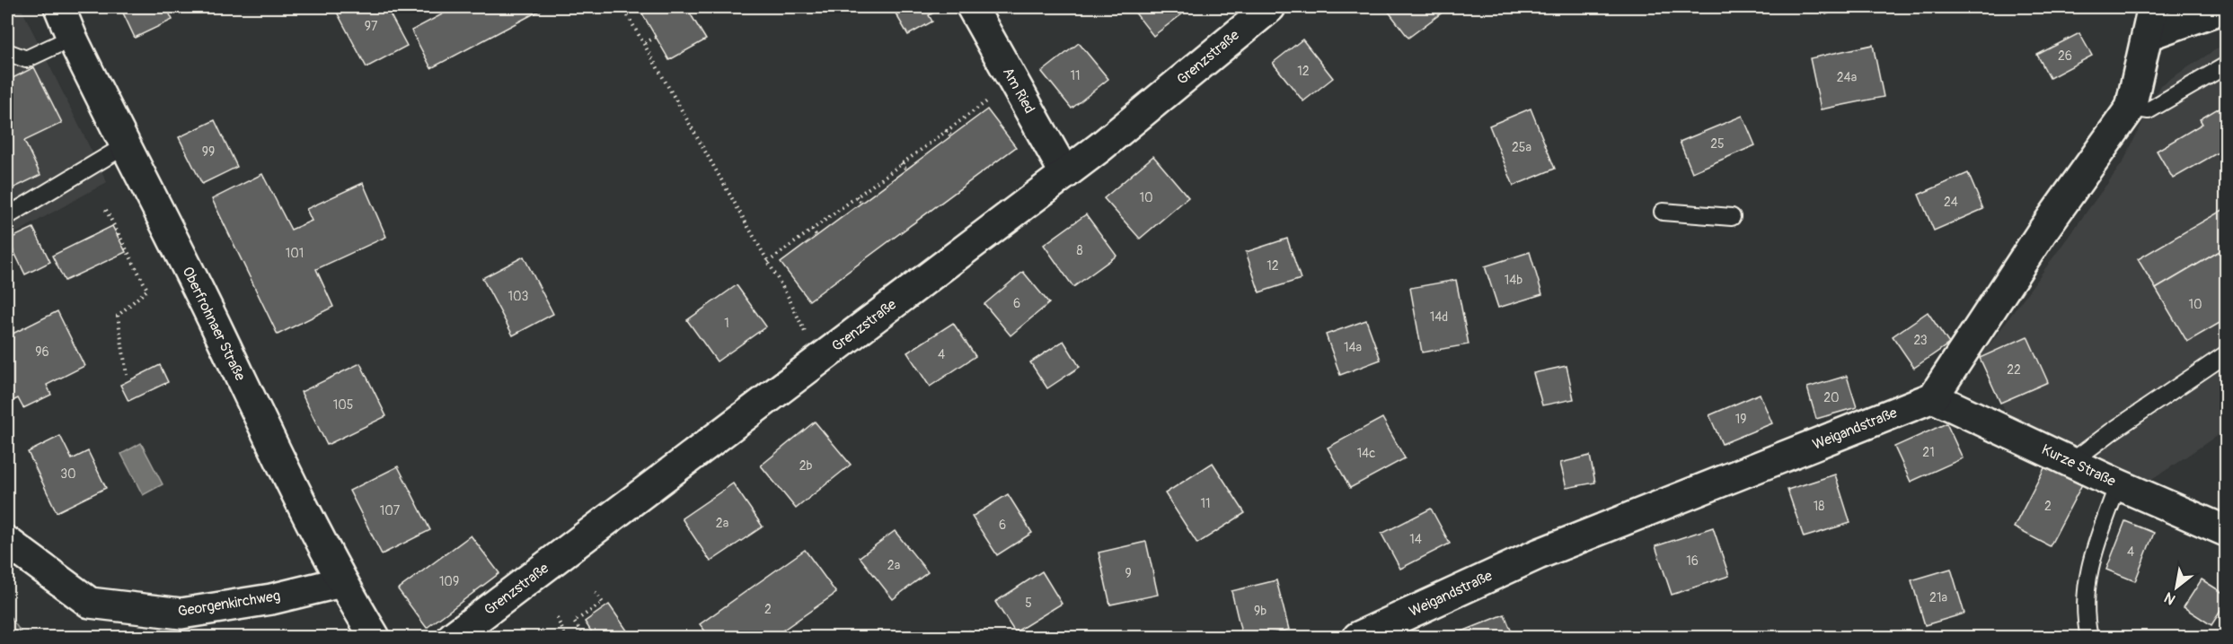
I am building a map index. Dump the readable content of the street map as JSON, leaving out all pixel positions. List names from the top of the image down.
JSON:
{
  "streets": {
    "street": [
      "Grenzstraße",
      "Am Ried",
      "Oberfrohnaer Straße",
      "Weigandstraße",
      "Kurze Straße",
      "Georgenkirchweg"
    ]
  },
  "crossings": [
    ["Grenzstraße", "Am Ried"],
    ["Oberfrohnaer Straße", "Georgenkirchweg"],
    ["Weigandstraße", "Kurze Straße"]
  ],
  "house_numbers": [
    "97",
    "26",
    "12",
    "11",
    "24a",
    "25",
    "25a",
    "99",
    "10",
    "24",
    "8",
    "101",
    "12",
    "14b",
    "103",
    "6",
    "10",
    "14d",
    "1",
    "23",
    "14a",
    "96",
    "4",
    "22",
    "20",
    "105",
    "19",
    "21",
    "14c",
    "2b",
    "30",
    "11",
    "18",
    "2",
    "107",
    "2a",
    "6",
    "14",
    "4",
    "16",
    "2a",
    "9",
    "109",
    "21a",
    "5",
    "2",
    "9b"
  ],
  "north": "bottom left"
}
